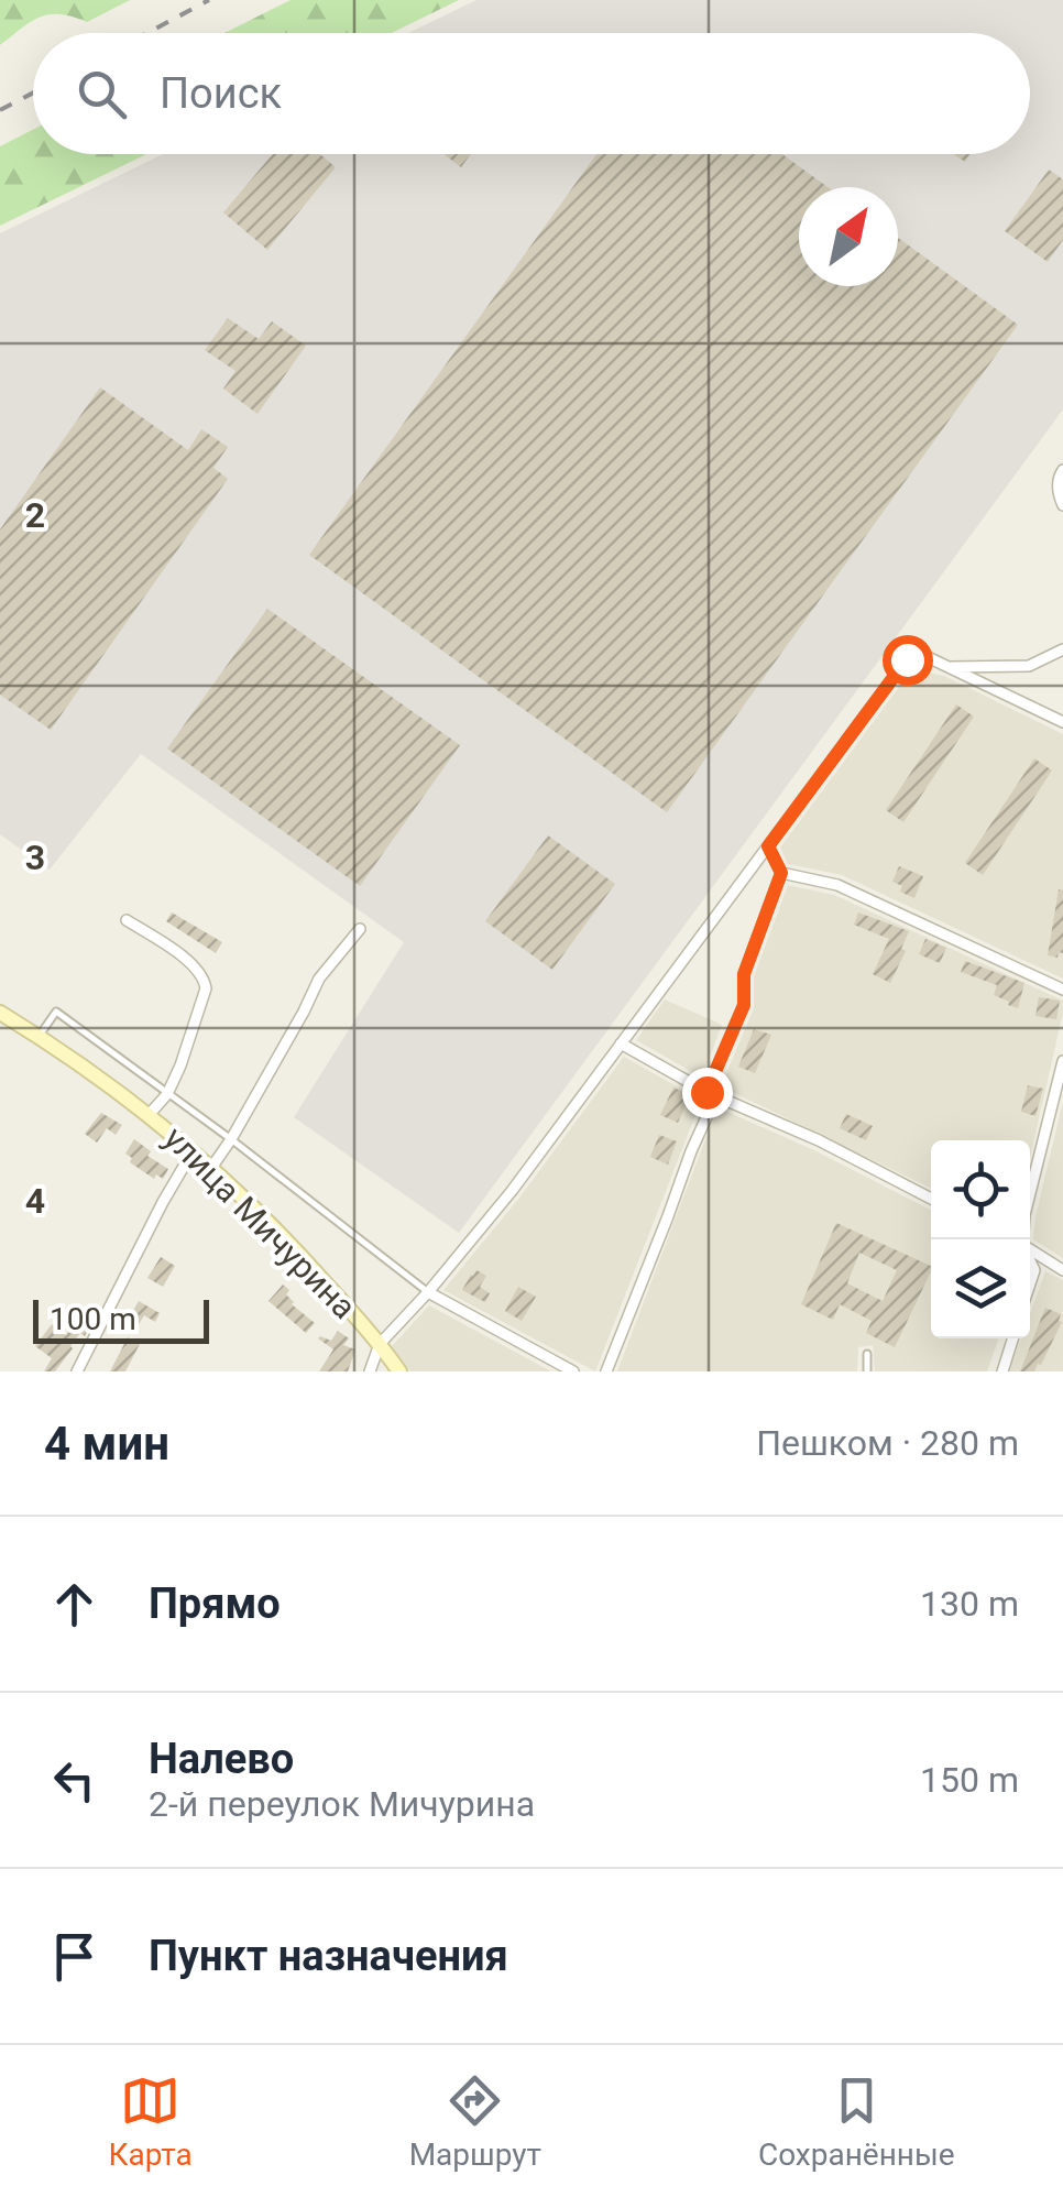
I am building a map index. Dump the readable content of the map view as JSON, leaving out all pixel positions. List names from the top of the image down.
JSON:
{
  "streets": {
    "main road": ["улица Мичурина"]
  },
  "scale_bar": "100 m",
  "north": "top right",
  "page": {
    "search": "Поиск",
    "scale": "100 m",
    "heading": ["4 мин", "Пешком · 280 m"],
    "list": [
      ["Прямо", "130 m"],
      ["Налево", "2-й переулок Мичурина", "150 m"],
      "Пункт назначения"
    ],
    "nav": ["Карта", "Маршрут", "Сохранённые"]
  },
  "grid": {
    "rows": ["2", "3", "4"]
  }
}
